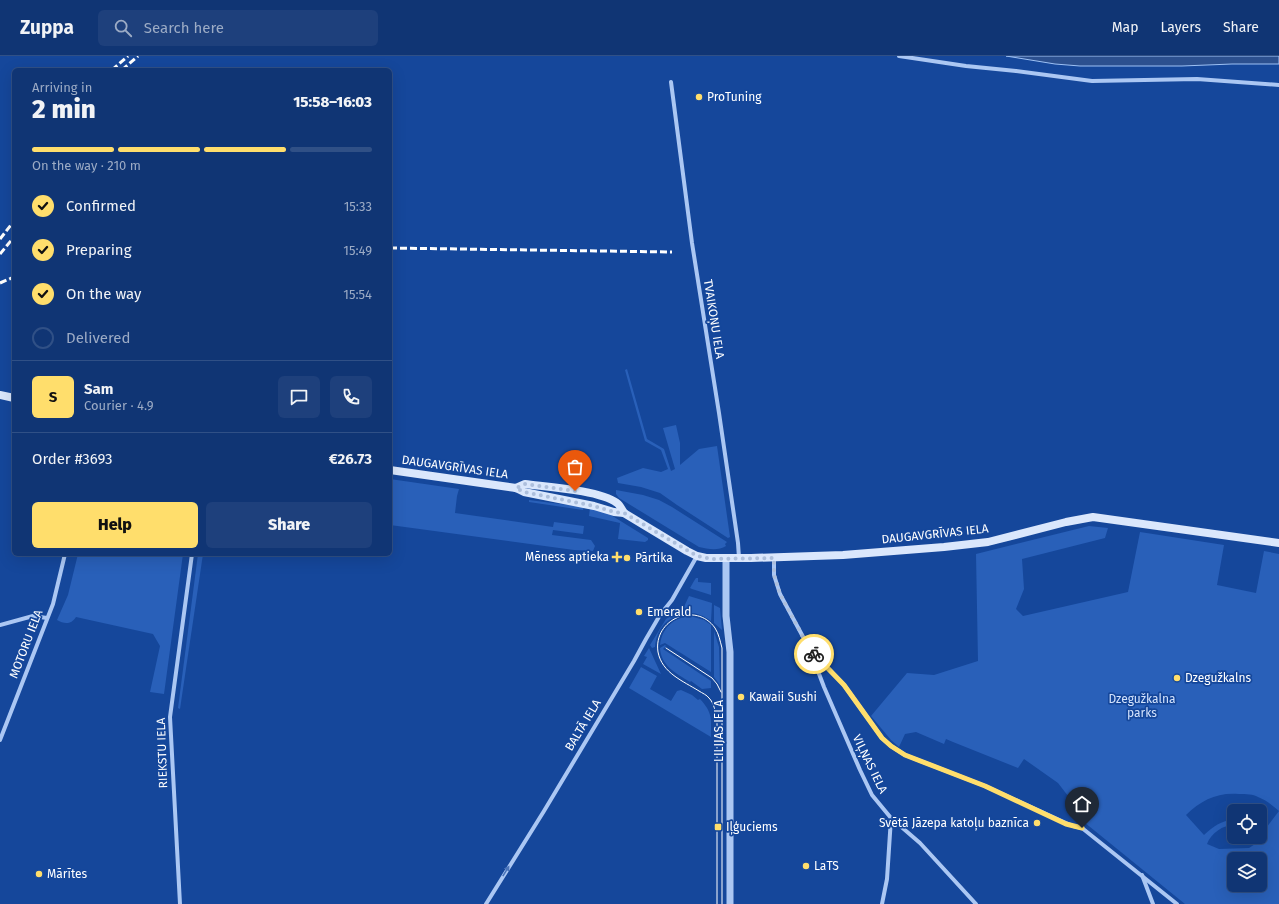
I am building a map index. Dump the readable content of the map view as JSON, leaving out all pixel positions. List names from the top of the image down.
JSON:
{
  "streets": {
    "main road": ["DAUGAVGRĪVAS IELA"],
    "street": [
      "TVAIKOŅU IELA",
      "MOTORU IELA",
      "BALTĀ IELA",
      "LILIJAS IELA",
      "RIEKSTU IELA",
      "VIĻŅAS IELA"
    ]
  },
  "crossings": [
    ["TVAIKOŅU IELA", "DAUGAVGRĪVAS IELA"],
    ["DAUGAVGRĪVAS IELA", "BALTĀ IELA"],
    ["DAUGAVGRĪVAS IELA", "LILIJAS IELA"]
  ],
  "one_way": ["BALTĀ IELA"],
  "parks": ["Dzegužkalna parks"],
  "places": {
    "other": [
      "ProTuning",
      "Pārtika",
      "Emerald",
      "Dzegužkalns",
      "Kawaii Sushi",
      "Svētā Jāzepa katoļu baznīca",
      "LaTS",
      "Mārītes"
    ],
    "health": ["Mēness aptieka"],
    "transit": ["Iļģuciems"]
  },
  "page": {
    "header": "Zuppa",
    "search": "Search here",
    "nav": ["Map", "Layers", "Share"],
    "heading": ["2 min", "Arriving in", "15:58–16:03"],
    "panel": [
      "Sam",
      "Courier · 4.9",
      "Order #3693",
      "€26.73"
    ],
    "bar": "On the way · 210 m",
    "list": [
      ["Confirmed", "15:33"],
      ["Preparing", "15:49"],
      ["On the way", "15:54"],
      "Delivered"
    ],
    "round": "S",
    "buttons": ["Help", "Share"]
  }
}
